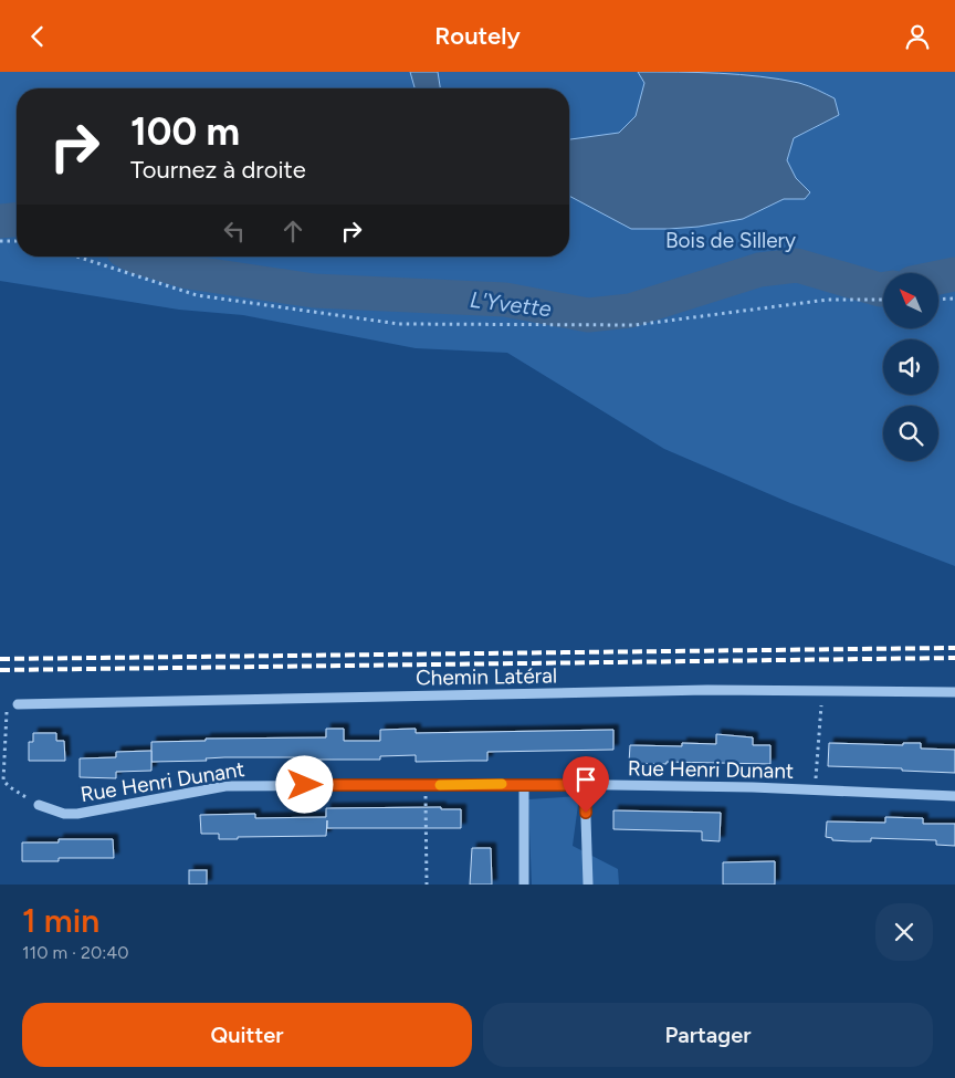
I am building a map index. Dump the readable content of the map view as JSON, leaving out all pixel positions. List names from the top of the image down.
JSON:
{
  "streets": {
    "street": ["Chemin Latéral", "Rue Henri Dunant"]
  },
  "water": ["L'Yvette"],
  "parks": ["Bois de Sillery"],
  "north": "top left",
  "page": {
    "header": "Routely",
    "turn": ["100 m", "Tournez à droite"],
    "heading": ["1 min", "110 m · 20:40"],
    "buttons": ["Quitter", "Partager"]
  }
}
